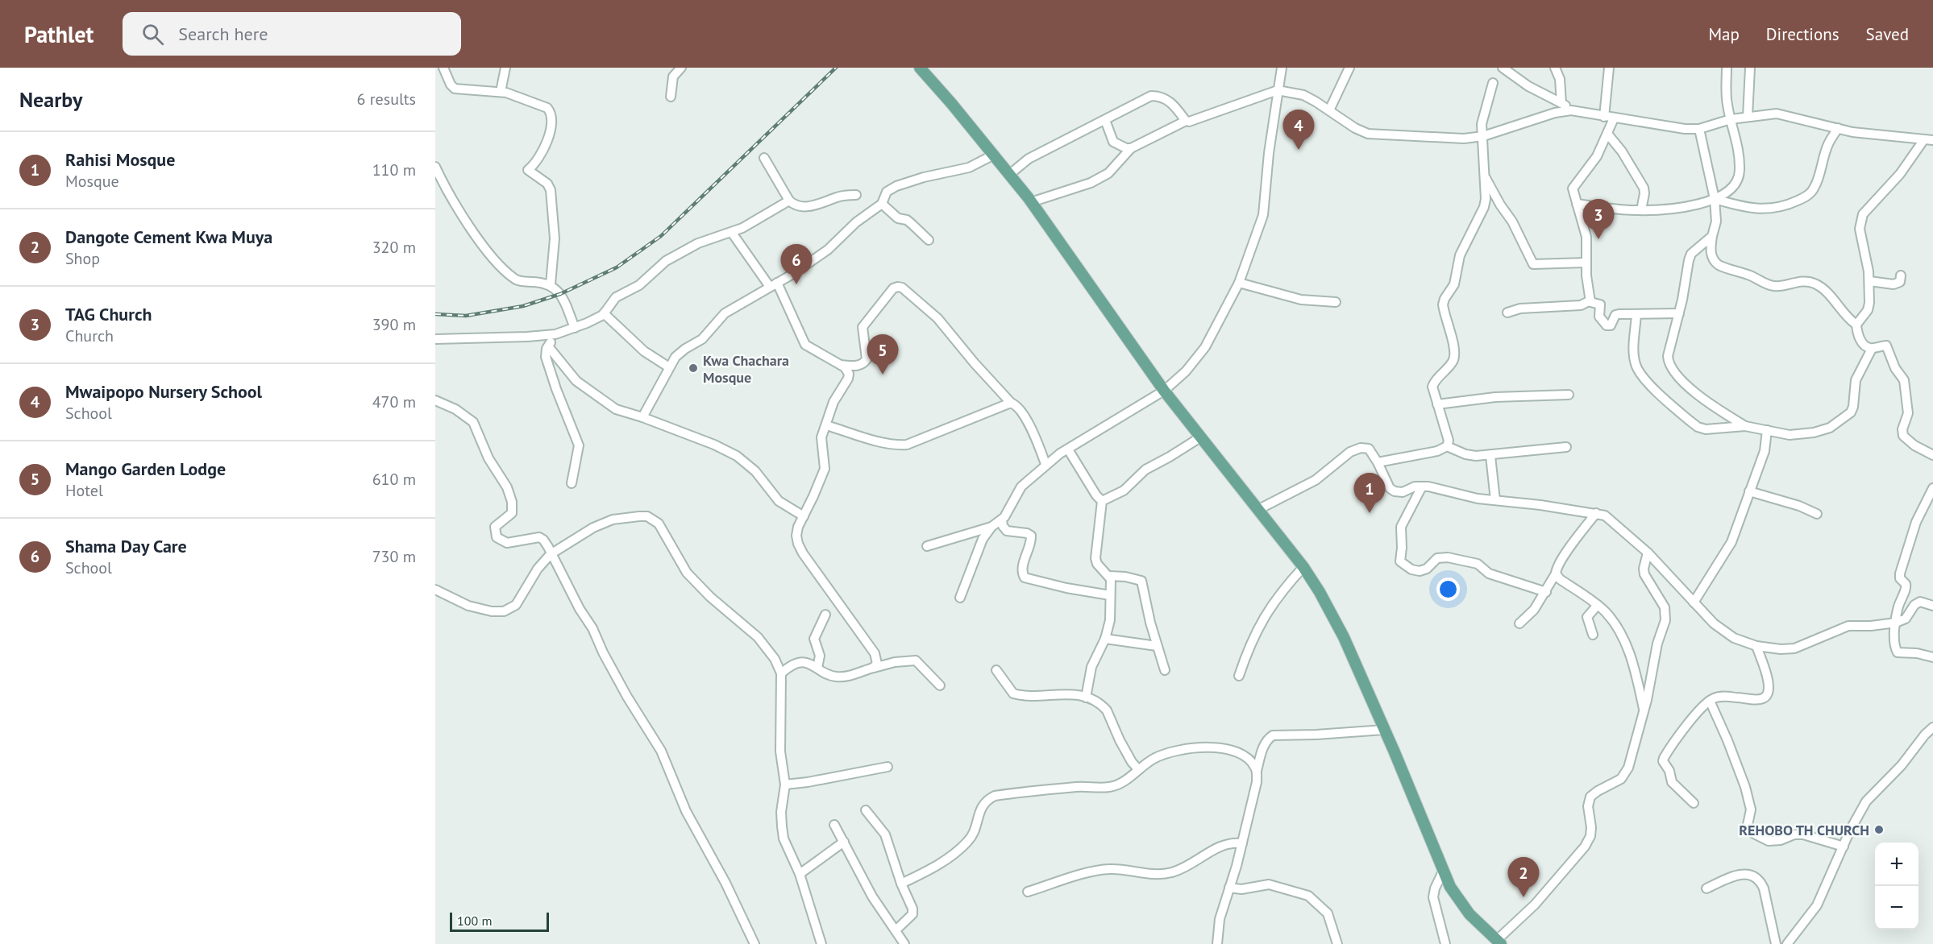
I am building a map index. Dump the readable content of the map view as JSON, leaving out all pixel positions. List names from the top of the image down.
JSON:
{
  "places": ["Kwa Chachara Mosque", "REHOBO TH CHURCH"],
  "scale_bar": "100 m",
  "page": {
    "header": "Pathlet",
    "search": "Search here",
    "nav": ["Map", "Directions", "Saved"],
    "heading": ["Nearby", "6 results"],
    "pins": [
      "4",
      "3",
      "6",
      "5",
      "1",
      "2"
    ],
    "list": [
      {
        "mark": "1",
        "name": "Rahisi Mosque",
        "note": "Mosque",
        "value": "110 m"
      },
      {
        "mark": "2",
        "name": "Dangote Cement Kwa Muya",
        "note": "Shop",
        "value": "320 m"
      },
      {
        "mark": "3",
        "name": "TAG Church",
        "note": "Church",
        "value": "390 m"
      },
      {
        "mark": "4",
        "name": "Mwaipopo Nursery School",
        "note": "School",
        "value": "470 m"
      },
      {
        "mark": "5",
        "name": "Mango Garden Lodge",
        "note": "Hotel",
        "value": "610 m"
      },
      {
        "mark": "6",
        "name": "Shama Day Care",
        "note": "School",
        "value": "730 m"
      }
    ],
    "map_buttons": ["+", "−"],
    "scale": "100 m"
  }
}
